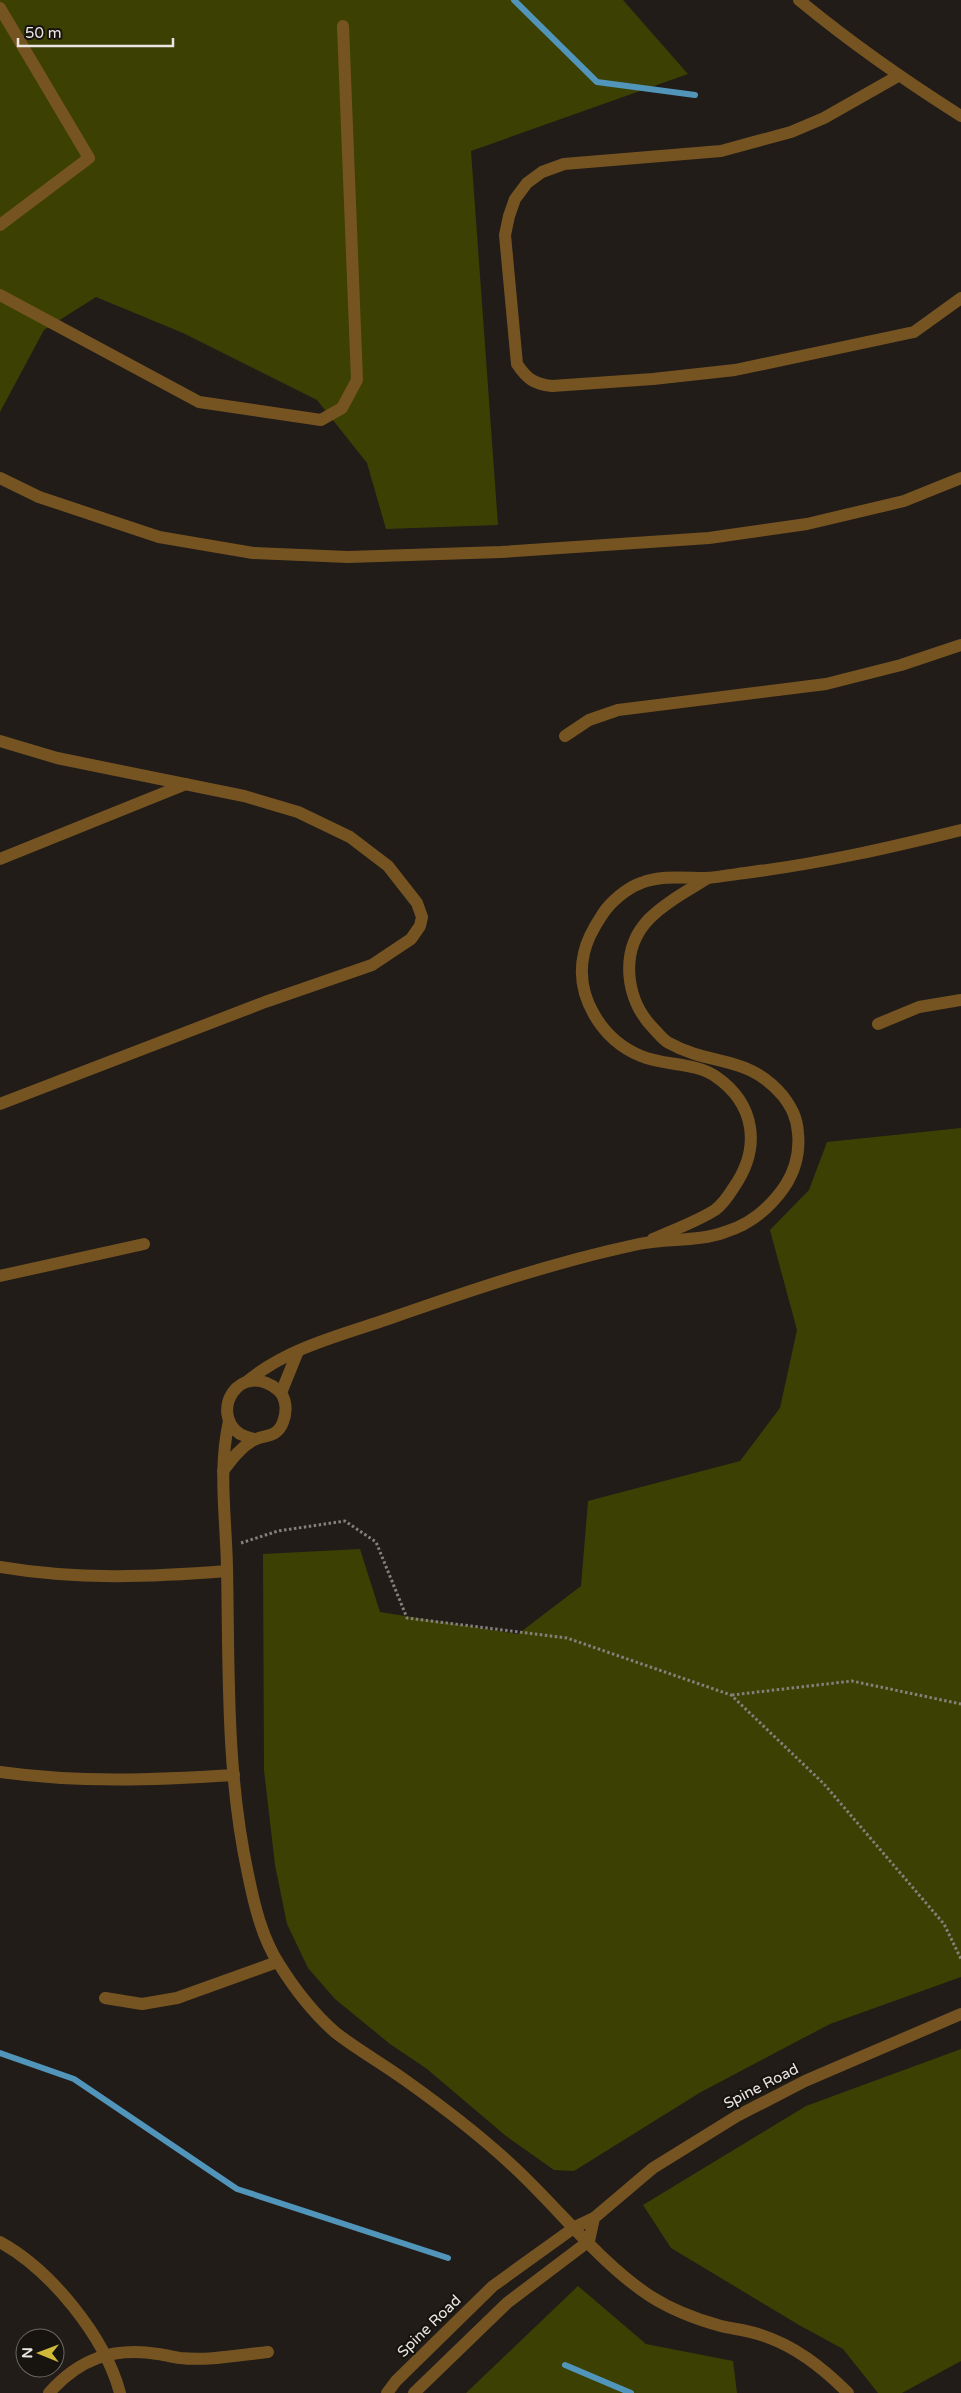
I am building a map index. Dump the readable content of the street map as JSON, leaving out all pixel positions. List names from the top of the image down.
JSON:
{
  "streets": {
    "street": ["Spine Road"]
  },
  "scale_bar": "50 m",
  "north": "left"
}
